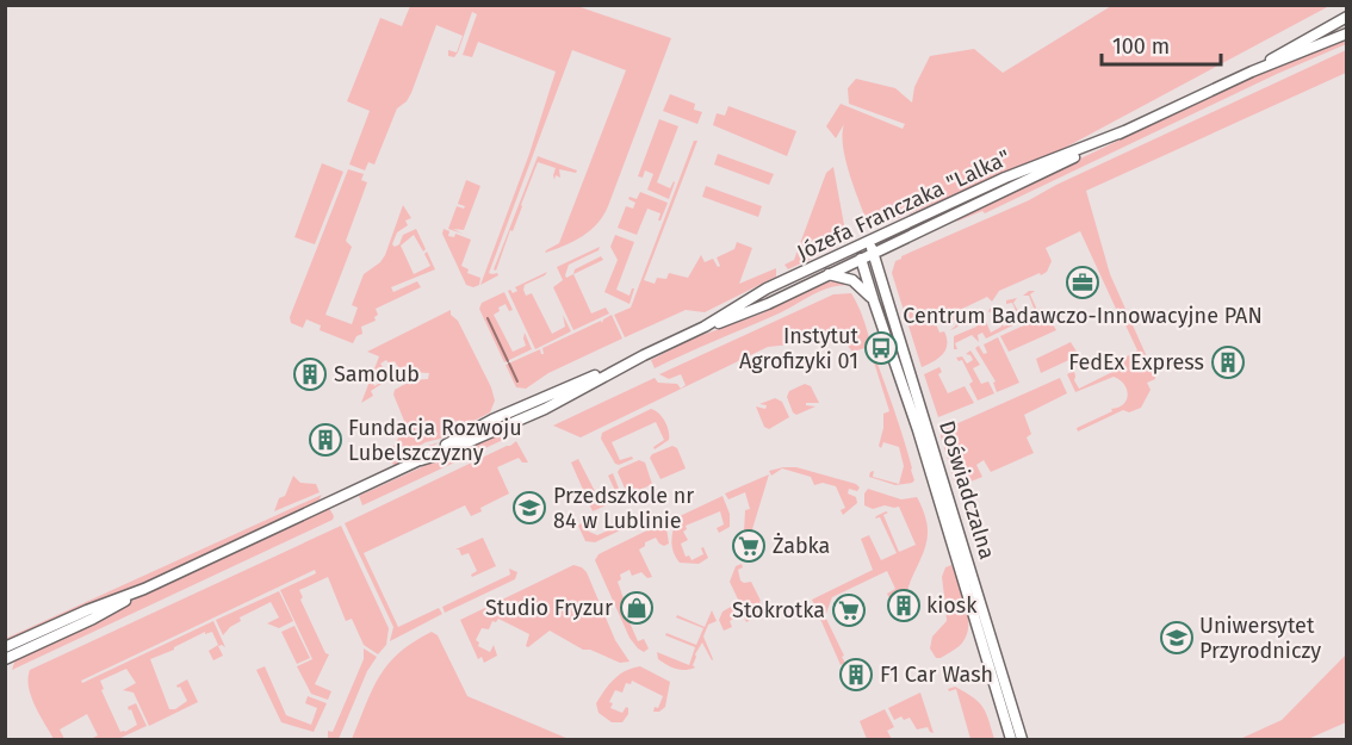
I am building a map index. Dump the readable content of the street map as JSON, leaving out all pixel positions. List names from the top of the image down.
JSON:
{
  "streets": {
    "street": ["Józefa Franczaka \"Lalka\"", "Doświadczalna"]
  },
  "crossings": [
    ["Józefa Franczaka \"Lalka\"", "Doświadczalna"]
  ],
  "places": {
    "office": ["Centrum Badawczo-Innowacyjne PAN"],
    "bus stop": ["Instytut Agrofizyki 01"],
    "building": [
      "FedEx Express",
      "Samolub",
      "Fundacja Rozwoju Lubelszczyzny",
      "kiosk",
      "F1 Car Wash"
    ],
    "school or university": ["Przedszkole nr 84 w Lublinie", "Uniwersytet Przyrodniczy"],
    "supermarket": ["Żabka", "Stokrotka"],
    "shop": ["Studio Fryzur"]
  },
  "scale_bar": "100 m"
}
